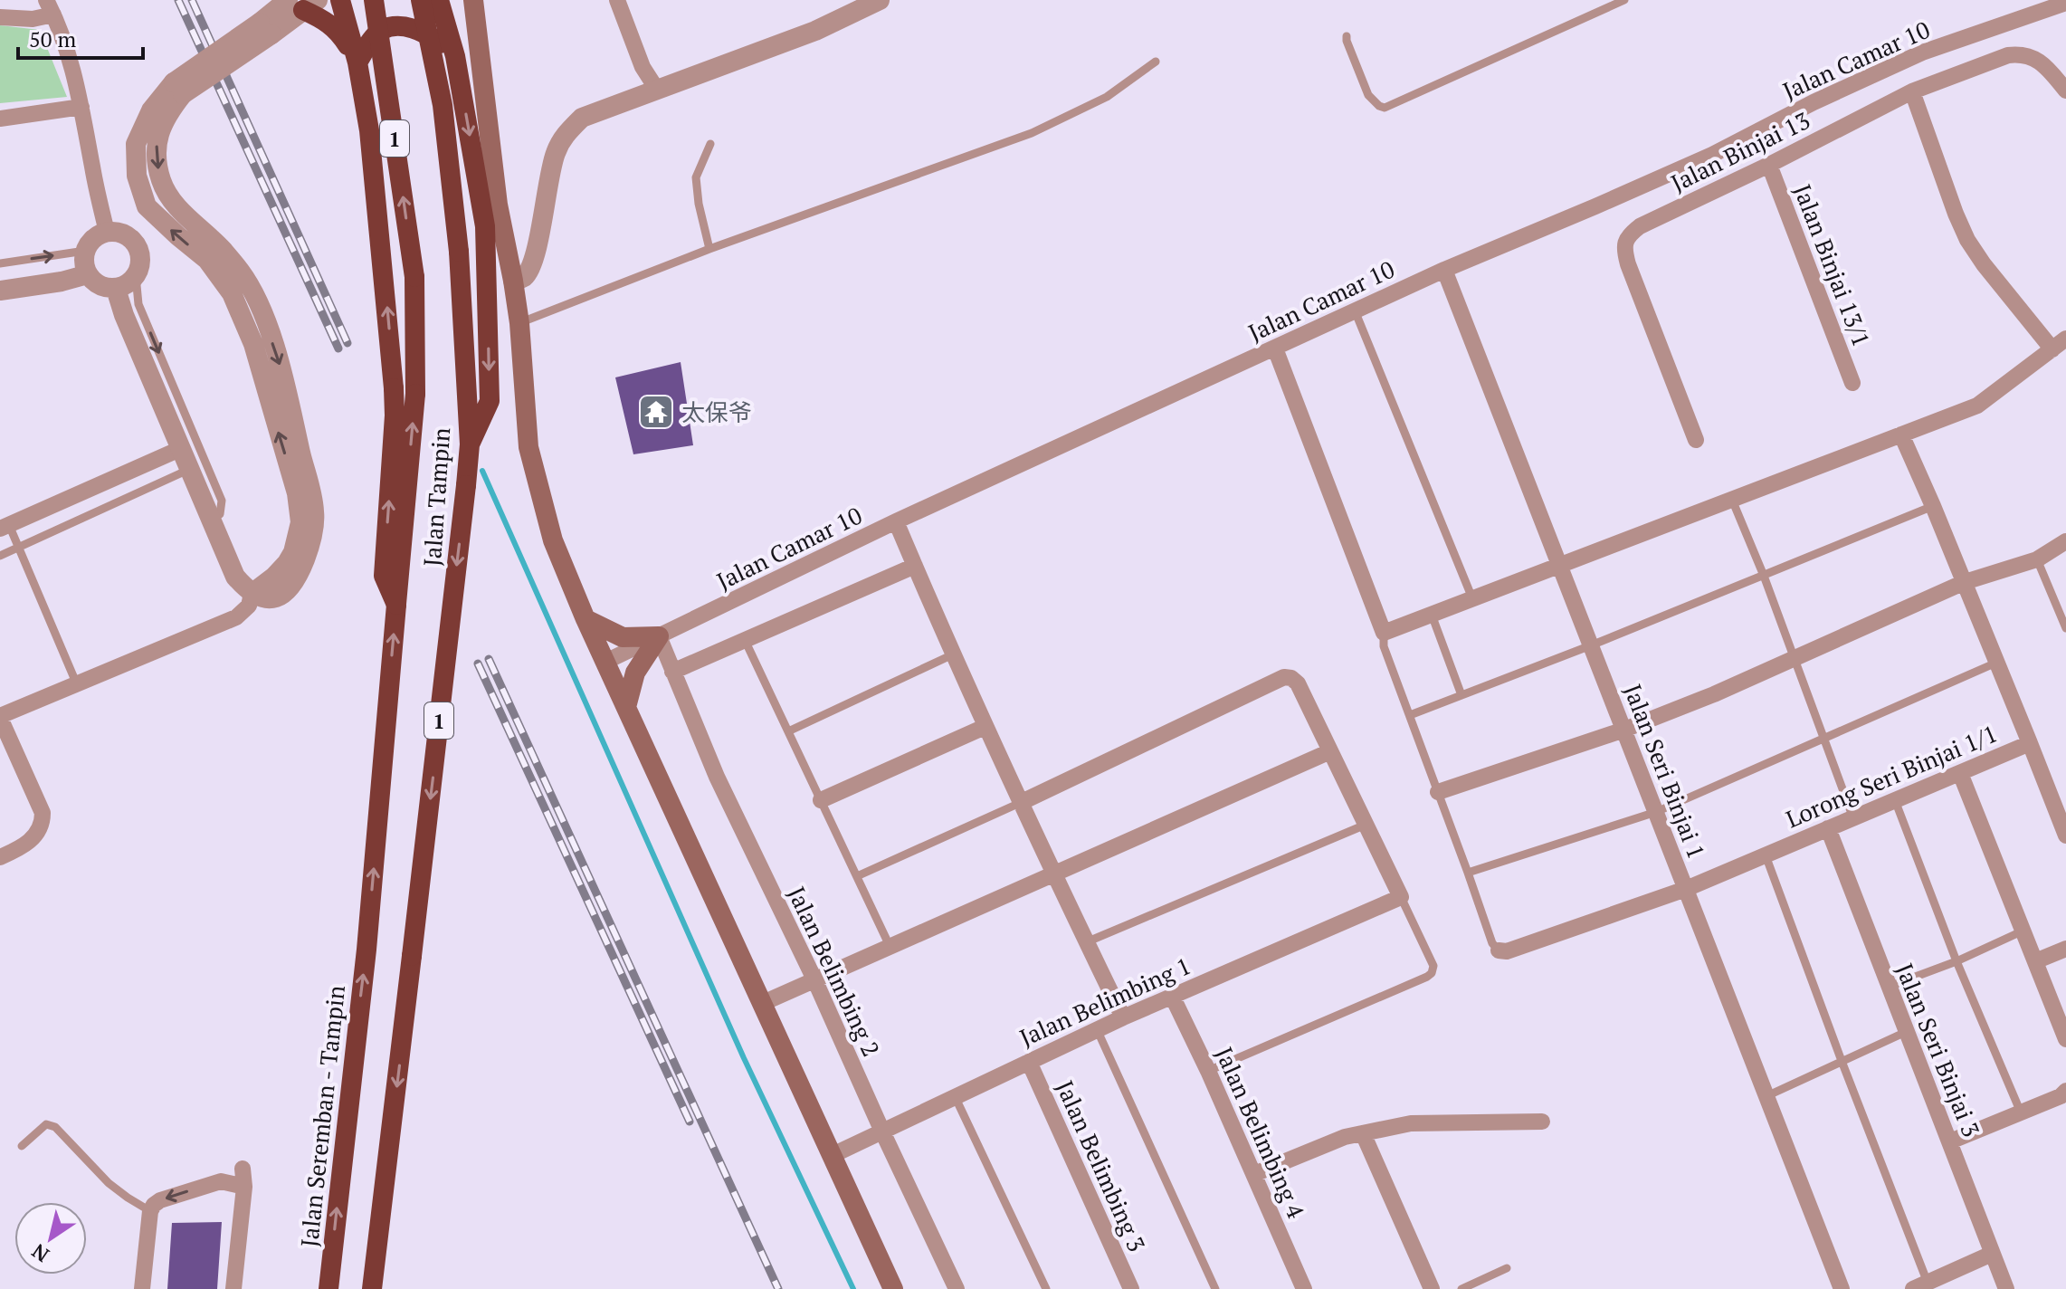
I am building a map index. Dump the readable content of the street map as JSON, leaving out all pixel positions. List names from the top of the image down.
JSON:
{
  "streets": {
    "highway": ["1", "Jalan Tampin", "Jalan Seremban - Tampin"],
    "street": [
      "Jalan Camar 10",
      "Jalan Binjai 13",
      "Jalan Binjai 13/1",
      "Jalan Seri Binjai 1",
      "Lorong Seri Binjai 1/1",
      "Jalan Belimbing 2",
      "Jalan Belimbing 1",
      "Jalan Seri Binjai 3",
      "Jalan Belimbing 4",
      "Jalan Belimbing 3"
    ]
  },
  "crossings": [
    ["Jalan Camar 10", "Jalan Seri Binjai 1"],
    ["Jalan Camar 10", "Jalan Belimbing 2"],
    ["Jalan Binjai 13", "Jalan Binjai 13/1"],
    ["Jalan Tampin", "Jalan Seremban - Tampin"],
    ["Jalan Seri Binjai 1", "Lorong Seri Binjai 1/1"],
    ["Lorong Seri Binjai 1/1", "Jalan Seri Binjai 3"],
    ["Jalan Belimbing 2", "Jalan Belimbing 1"],
    ["Jalan Belimbing 1", "Jalan Belimbing 4"],
    ["Jalan Belimbing 1", "Jalan Belimbing 3"]
  ],
  "one_way": ["Jalan Seremban - Tampin"],
  "places": {
    "temple": ["太保爷"]
  },
  "scale_bar": "50 m",
  "north": "bottom left"
}
